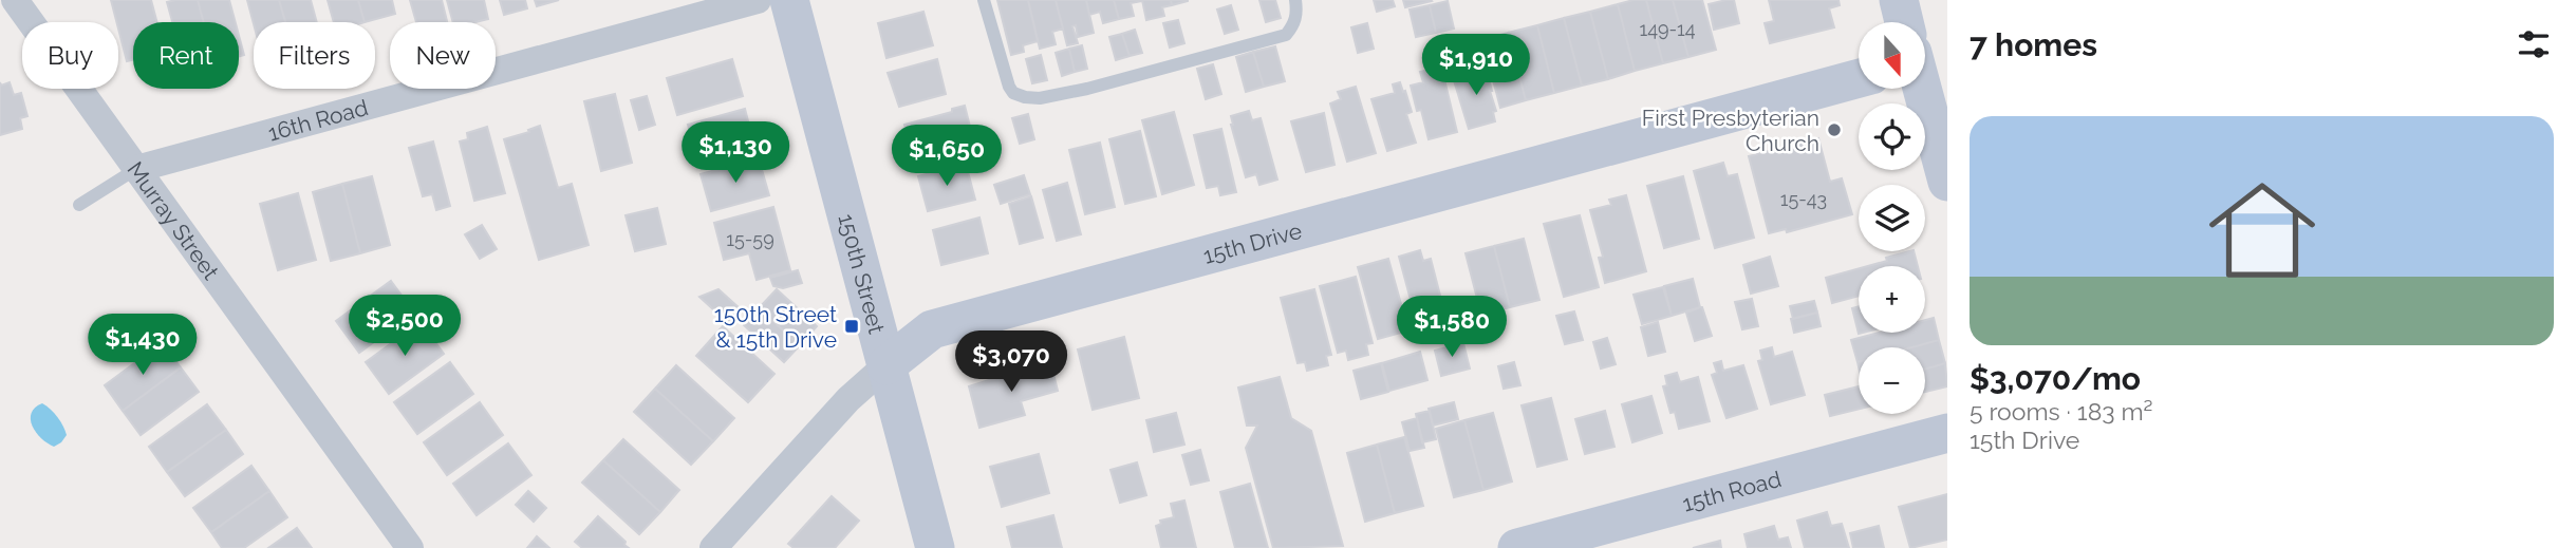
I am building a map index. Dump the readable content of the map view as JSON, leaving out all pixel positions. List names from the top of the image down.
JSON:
{
  "streets": {
    "street": [
      "16th Road",
      "Murray Street",
      "15th Drive",
      "150th Street",
      "15th Road"
    ]
  },
  "crossings": [
    ["16th Road", "Murray Street"],
    ["15th Drive", "150th Street"]
  ],
  "places": {
    "other": ["First Presbyterian Church"],
    "transit": ["150th Street & 15th Drive"]
  },
  "house_numbers": ["149-14", "15-43", "15-59"],
  "north": "bottom",
  "page": {
    "heading": "7 homes",
    "map_buttons": ["+", "−"],
    "chip": [
      "Buy",
      "Rent",
      "Filters",
      "New"
    ],
    "price": [
      "$1,910",
      "$1,130",
      "$1,650",
      "$2,500",
      "$1,580",
      "$1,430",
      "$3,070"
    ],
    "list": [
      {
        "name": "$3,070/mo",
        "note": "5 rooms · 183 m² · 15th Drive"
      }
    ]
  }
}
